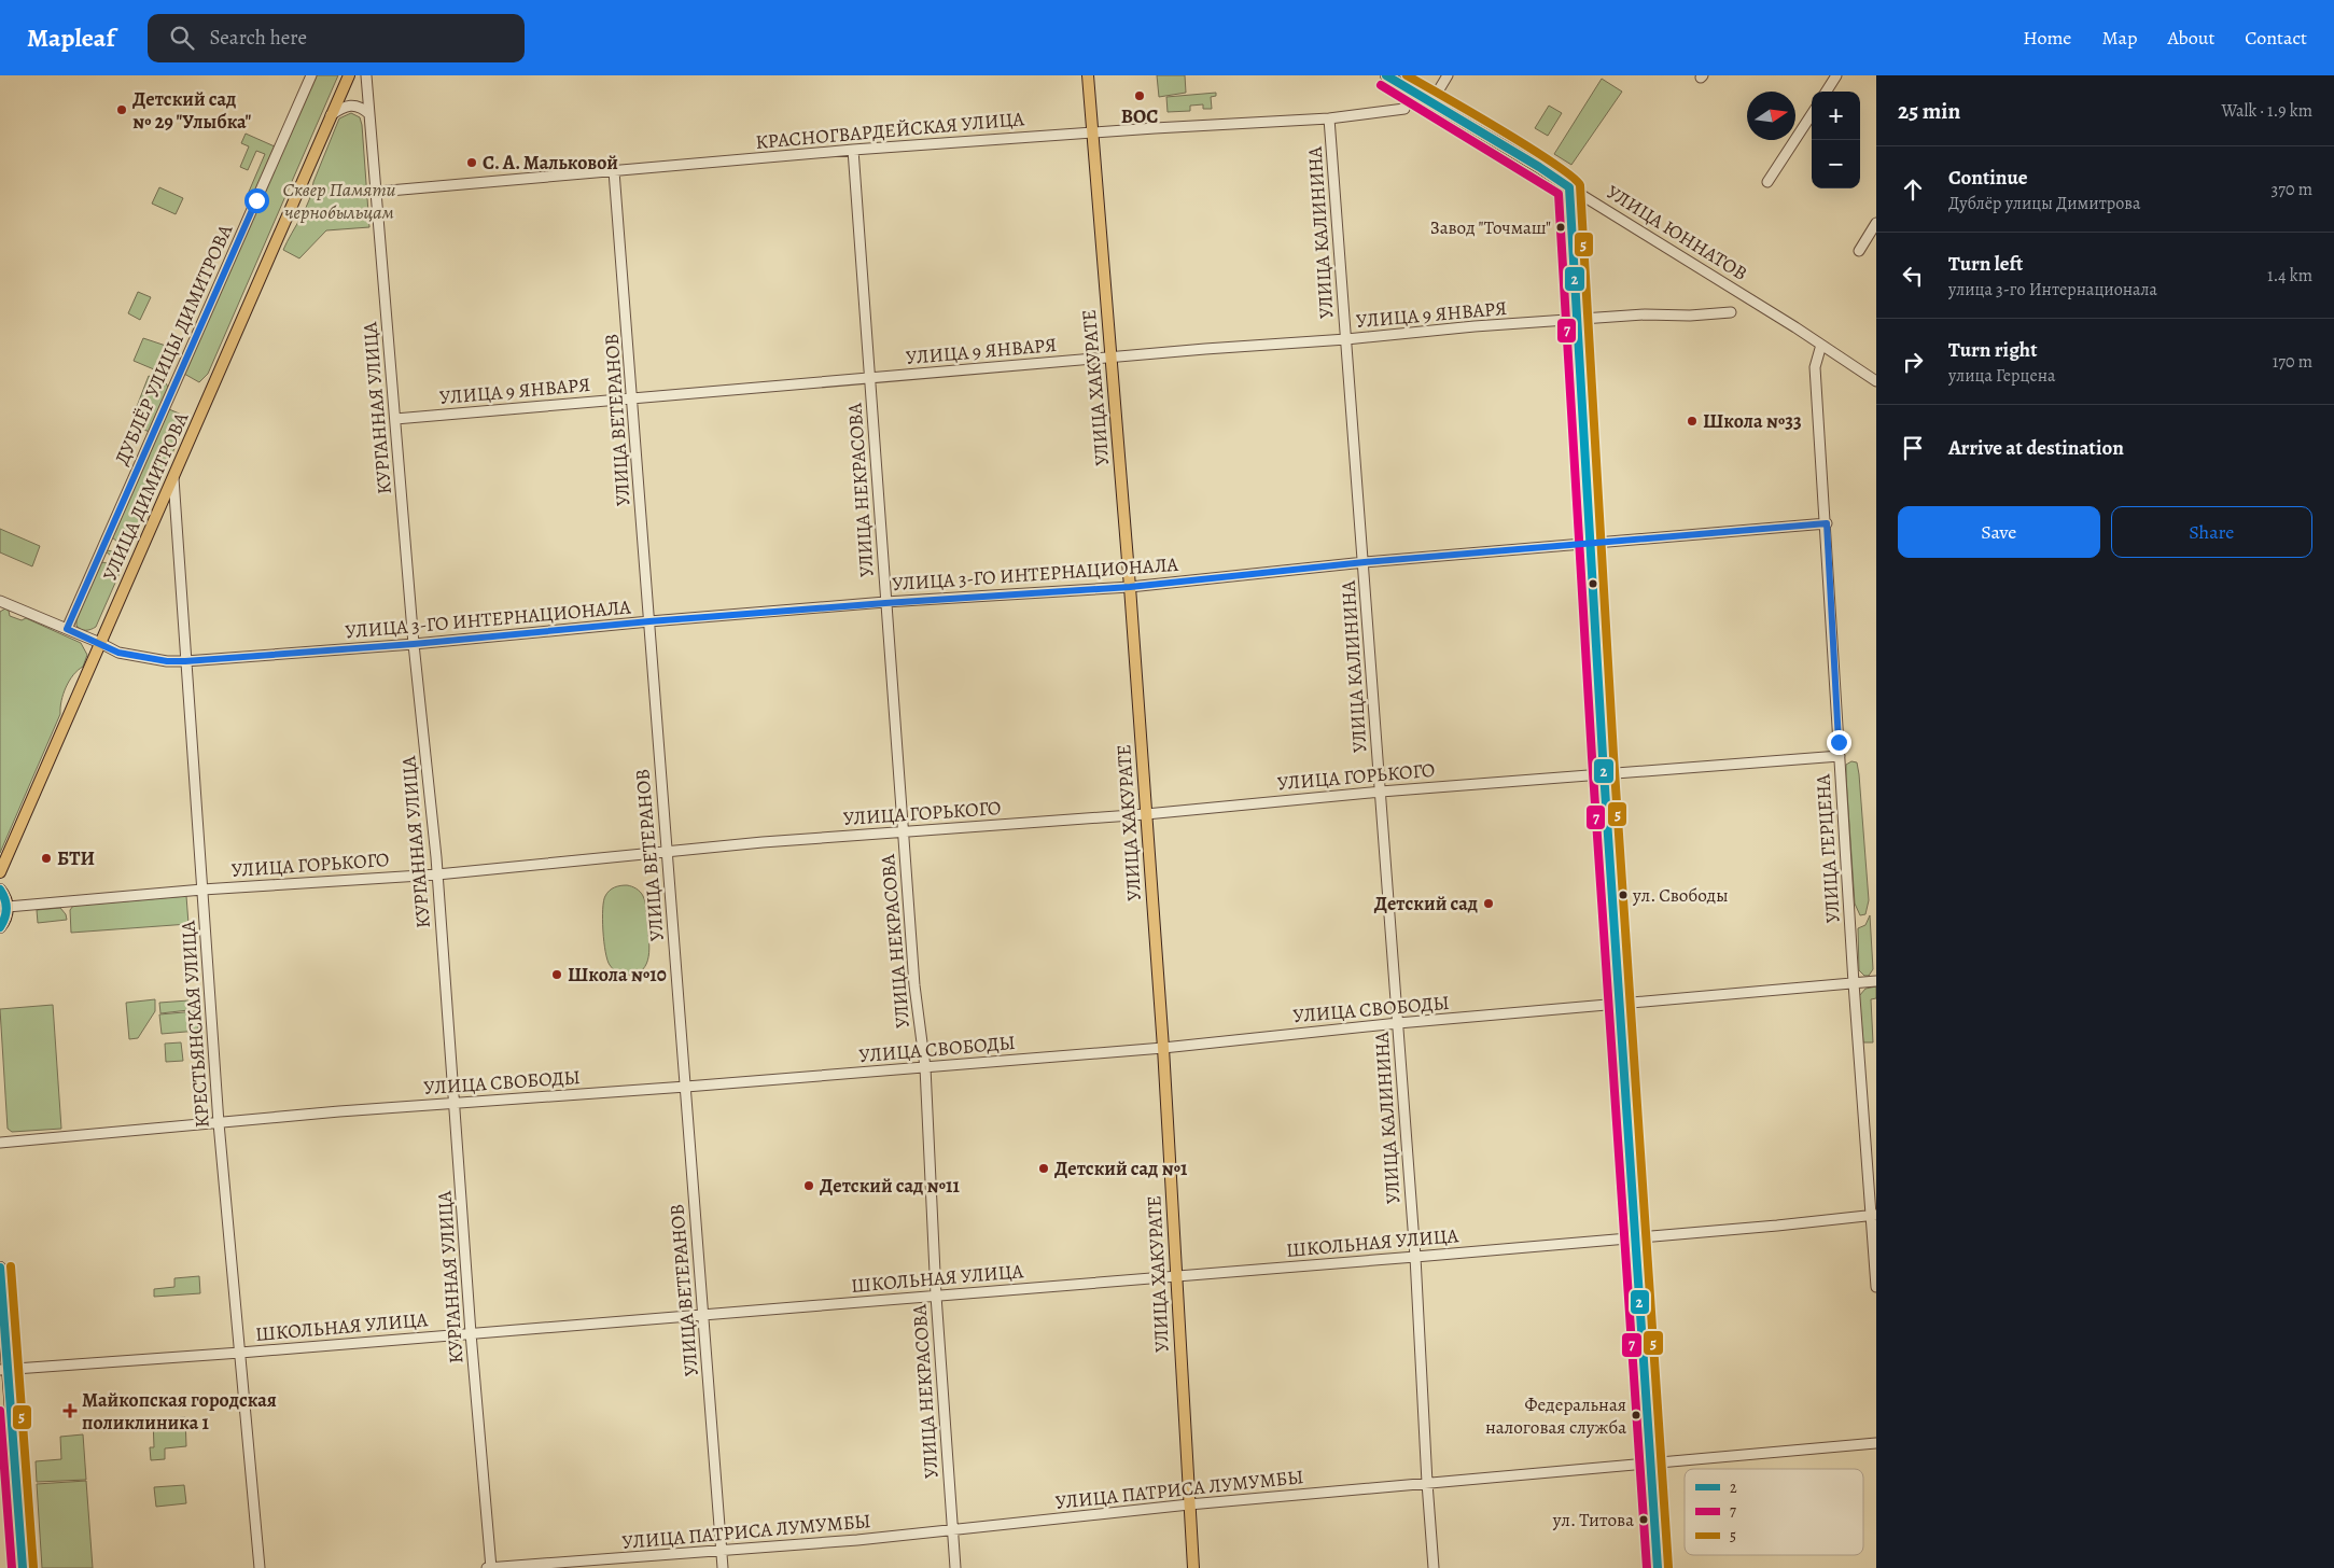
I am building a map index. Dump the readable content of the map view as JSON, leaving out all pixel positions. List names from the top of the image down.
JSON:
{
  "streets": {
    "main road": ["УЛИЦА ЮННАТОВ", "УЛИЦА ХАКУРАТЕ", "УЛИЦА ДИМИТРОВА"],
    "street": [
      "КРАСНОГВАРДЕЙСКАЯ УЛИЦА",
      "УЛИЦА КАЛИНИНА",
      "УЛИЦА 9 ЯНВАРЯ",
      "ДУБЛЁР УЛИЦЫ ДИМИТРОВА",
      "КУРГАННАЯ УЛИЦА",
      "УЛИЦА ВЕТЕРАНОВ",
      "УЛИЦА НЕКРАСОВА",
      "УЛИЦА 3-ГО ИНТЕРНАЦИОНАЛА",
      "УЛИЦА ГОРЬКОГО",
      "УЛИЦА ГЕРЦЕНА",
      "УЛИЦА СВОБОДЫ",
      "КРЕСТЬЯНСКАЯ УЛИЦА",
      "ШКОЛЬНАЯ УЛИЦА",
      "УЛИЦА ПАТРИСА ЛУМУМБЫ"
    ]
  },
  "crossings": [
    ["КРАСНОГВАРДЕЙСКАЯ УЛИЦА", "УЛИЦА КАЛИНИНА"],
    ["КРАСНОГВАРДЕЙСКАЯ УЛИЦА", "УЛИЦА ХАКУРАТЕ"],
    ["КРАСНОГВАРДЕЙСКАЯ УЛИЦА", "КУРГАННАЯ УЛИЦА"],
    ["КРАСНОГВАРДЕЙСКАЯ УЛИЦА", "УЛИЦА ВЕТЕРАНОВ"],
    ["КРАСНОГВАРДЕЙСКАЯ УЛИЦА", "УЛИЦА НЕКРАСОВА"],
    ["УЛИЦА КАЛИНИНА", "УЛИЦА 9 ЯНВАРЯ"],
    ["УЛИЦА КАЛИНИНА", "УЛИЦА 3-ГО ИНТЕРНАЦИОНАЛА"],
    ["УЛИЦА КАЛИНИНА", "УЛИЦА ГОРЬКОГО"],
    ["УЛИЦА КАЛИНИНА", "УЛИЦА СВОБОДЫ"],
    ["УЛИЦА КАЛИНИНА", "ШКОЛЬНАЯ УЛИЦА"],
    ["УЛИЦА КАЛИНИНА", "УЛИЦА ПАТРИСА ЛУМУМБЫ"],
    ["УЛИЦА ЮННАТОВ", "УЛИЦА ГЕРЦЕНА"],
    ["УЛИЦА 9 ЯНВАРЯ", "УЛИЦА ХАКУРАТЕ"],
    ["УЛИЦА 9 ЯНВАРЯ", "КУРГАННАЯ УЛИЦА"],
    ["УЛИЦА 9 ЯНВАРЯ", "УЛИЦА ВЕТЕРАНОВ"],
    ["УЛИЦА 9 ЯНВАРЯ", "УЛИЦА НЕКРАСОВА"],
    ["ДУБЛЁР УЛИЦЫ ДИМИТРОВА", "УЛИЦА 3-ГО ИНТЕРНАЦИОНАЛА"],
    ["УЛИЦА ХАКУРАТЕ", "УЛИЦА 3-ГО ИНТЕРНАЦИОНАЛА"],
    ["УЛИЦА ХАКУРАТЕ", "УЛИЦА ГОРЬКОГО"],
    ["УЛИЦА ХАКУРАТЕ", "УЛИЦА СВОБОДЫ"],
    ["УЛИЦА ХАКУРАТЕ", "ШКОЛЬНАЯ УЛИЦА"],
    ["УЛИЦА ХАКУРАТЕ", "УЛИЦА ПАТРИСА ЛУМУМБЫ"],
    ["КУРГАННАЯ УЛИЦА", "УЛИЦА 3-ГО ИНТЕРНАЦИОНАЛА"],
    ["КУРГАННАЯ УЛИЦА", "УЛИЦА ГОРЬКОГО"],
    ["КУРГАННАЯ УЛИЦА", "УЛИЦА СВОБОДЫ"],
    ["КУРГАННАЯ УЛИЦА", "ШКОЛЬНАЯ УЛИЦА"],
    ["КУРГАННАЯ УЛИЦА", "УЛИЦА ПАТРИСА ЛУМУМБЫ"],
    ["УЛИЦА ВЕТЕРАНОВ", "УЛИЦА 3-ГО ИНТЕРНАЦИОНАЛА"],
    ["УЛИЦА ВЕТЕРАНОВ", "УЛИЦА ГОРЬКОГО"],
    ["УЛИЦА ВЕТЕРАНОВ", "УЛИЦА СВОБОДЫ"],
    ["УЛИЦА ВЕТЕРАНОВ", "ШКОЛЬНАЯ УЛИЦА"],
    ["УЛИЦА ВЕТЕРАНОВ", "УЛИЦА ПАТРИСА ЛУМУМБЫ"],
    ["УЛИЦА НЕКРАСОВА", "УЛИЦА 3-ГО ИНТЕРНАЦИОНАЛА"],
    ["УЛИЦА НЕКРАСОВА", "УЛИЦА ГОРЬКОГО"],
    ["УЛИЦА НЕКРАСОВА", "УЛИЦА СВОБОДЫ"],
    ["УЛИЦА НЕКРАСОВА", "ШКОЛЬНАЯ УЛИЦА"],
    ["УЛИЦА НЕКРАСОВА", "УЛИЦА ПАТРИСА ЛУМУМБЫ"],
    ["УЛИЦА ДИМИТРОВА", "УЛИЦА 3-ГО ИНТЕРНАЦИОНАЛА"],
    ["УЛИЦА ДИМИТРОВА", "КРЕСТЬЯНСКАЯ УЛИЦА"],
    ["УЛИЦА 3-ГО ИНТЕРНАЦИОНАЛА", "УЛИЦА ГЕРЦЕНА"],
    ["УЛИЦА 3-ГО ИНТЕРНАЦИОНАЛА", "КРЕСТЬЯНСКАЯ УЛИЦА"],
    ["УЛИЦА ГОРЬКОГО", "УЛИЦА ГЕРЦЕНА"],
    ["УЛИЦА ГОРЬКОГО", "КРЕСТЬЯНСКАЯ УЛИЦА"],
    ["УЛИЦА ГЕРЦЕНА", "УЛИЦА СВОБОДЫ"],
    ["УЛИЦА ГЕРЦЕНА", "ШКОЛЬНАЯ УЛИЦА"],
    ["УЛИЦА СВОБОДЫ", "КРЕСТЬЯНСКАЯ УЛИЦА"],
    ["КРЕСТЬЯНСКАЯ УЛИЦА", "ШКОЛЬНАЯ УЛИЦА"]
  ],
  "parks": ["Сквер Памяти чернобыльцам"],
  "places": {
    "other": [
      "ВОС",
      "Детский сад № 29 \"Улыбка\"",
      "С. А. Мальковой",
      "Завод \"Точмаш\"",
      "Школа №33",
      "БТИ",
      "ул. Свободы",
      "Детский сад",
      "Школа №10",
      "Детский сад №1",
      "Детский сад №11",
      "Федеральная налоговая служба",
      "ул. Титова"
    ],
    "health": ["Майкопская городская поликлиника 1"]
  },
  "lines": ["transit line 2", "transit line 5", "transit line 7"],
  "legend": ["2", "7", "5"],
  "north": "right",
  "page": {
    "header": "Mapleaf",
    "search": "Search here",
    "nav": [
      "Home",
      "Map",
      "About",
      "Contact"
    ],
    "heading": ["25 min", "Walk · 1.9 km"],
    "map_buttons": ["+", "−"],
    "list": [
      ["Continue", "Дублёр улицы Димитрова", "370 m"],
      ["Turn left", "улица 3-го Интернационала", "1.4 km"],
      ["Turn right", "улица Герцена", "170 m"],
      "Arrive at destination"
    ],
    "buttons": ["Save", "Share"]
  }
}
